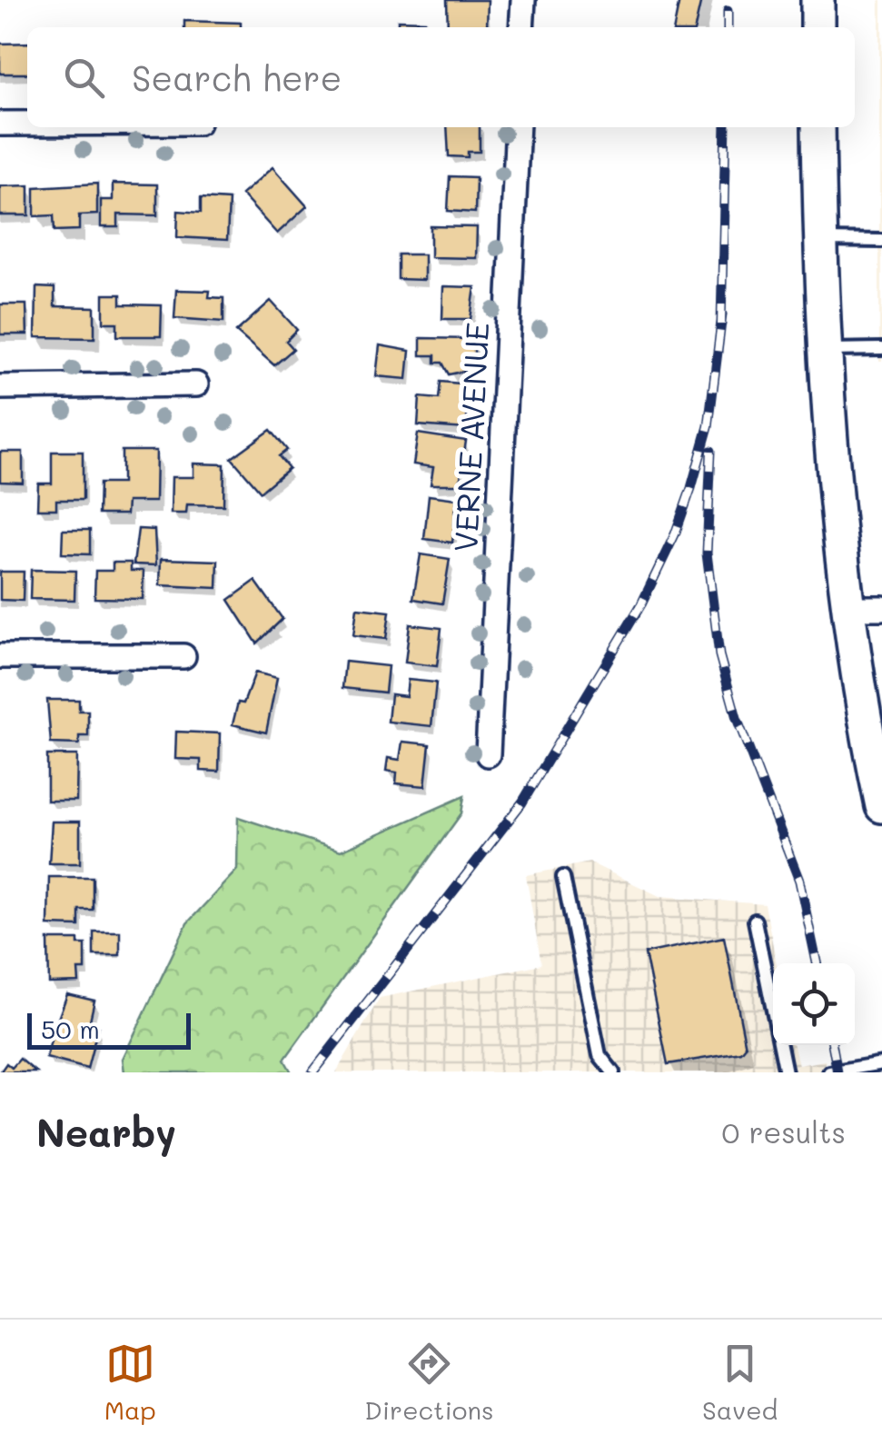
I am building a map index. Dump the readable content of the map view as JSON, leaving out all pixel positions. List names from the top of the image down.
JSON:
{
  "streets": {
    "street": ["VERNE AVENUE"]
  },
  "scale_bar": "50 m",
  "page": {
    "search": "Search here",
    "scale": "50 m",
    "heading": ["Nearby", "0 results"],
    "nav": ["Map", "Directions", "Saved"]
  }
}
